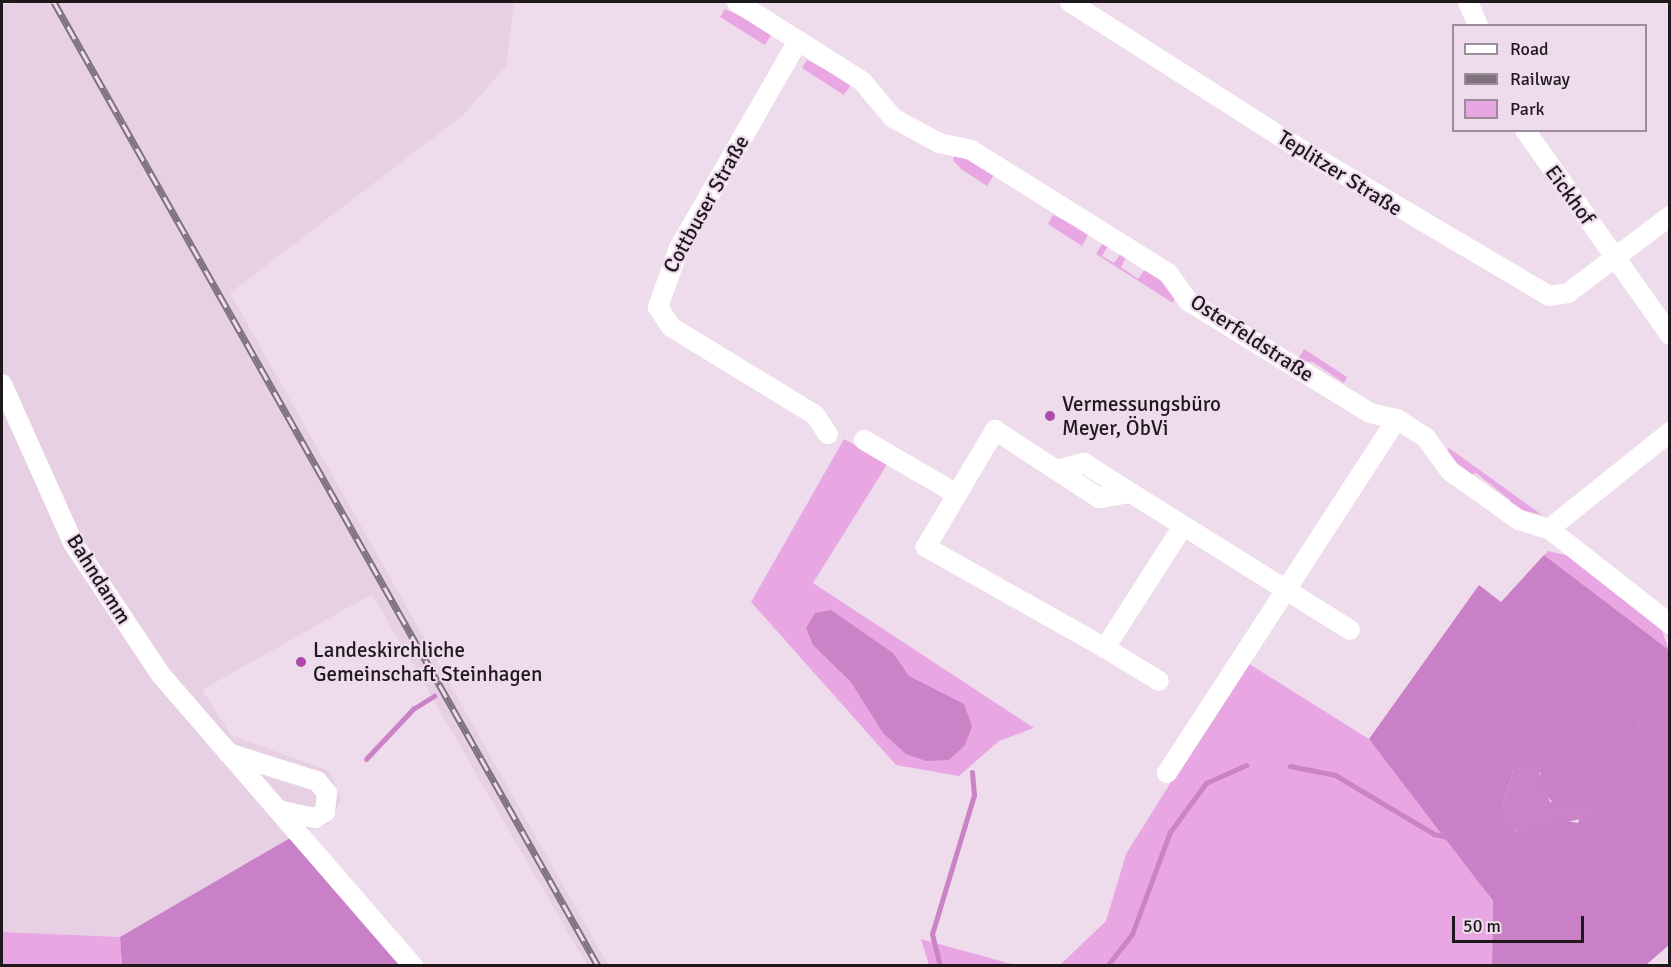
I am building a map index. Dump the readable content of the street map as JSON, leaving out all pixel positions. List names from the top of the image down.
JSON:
{
  "streets": {
    "street": [
      "Teplitzer Straße",
      "Eickhof",
      "Cottbuser Straße",
      "Osterfeldstraße",
      "Bahndamm"
    ]
  },
  "crossings": [
    ["Teplitzer Straße", "Eickhof"],
    ["Cottbuser Straße", "Osterfeldstraße"]
  ],
  "places": ["Vermessungsbüro Meyer, ÖbVi", "Landeskirchliche Gemeinschaft Steinhagen"],
  "legend": ["Road", "Railway", "Park"],
  "scale_bar": "50 m"
}
